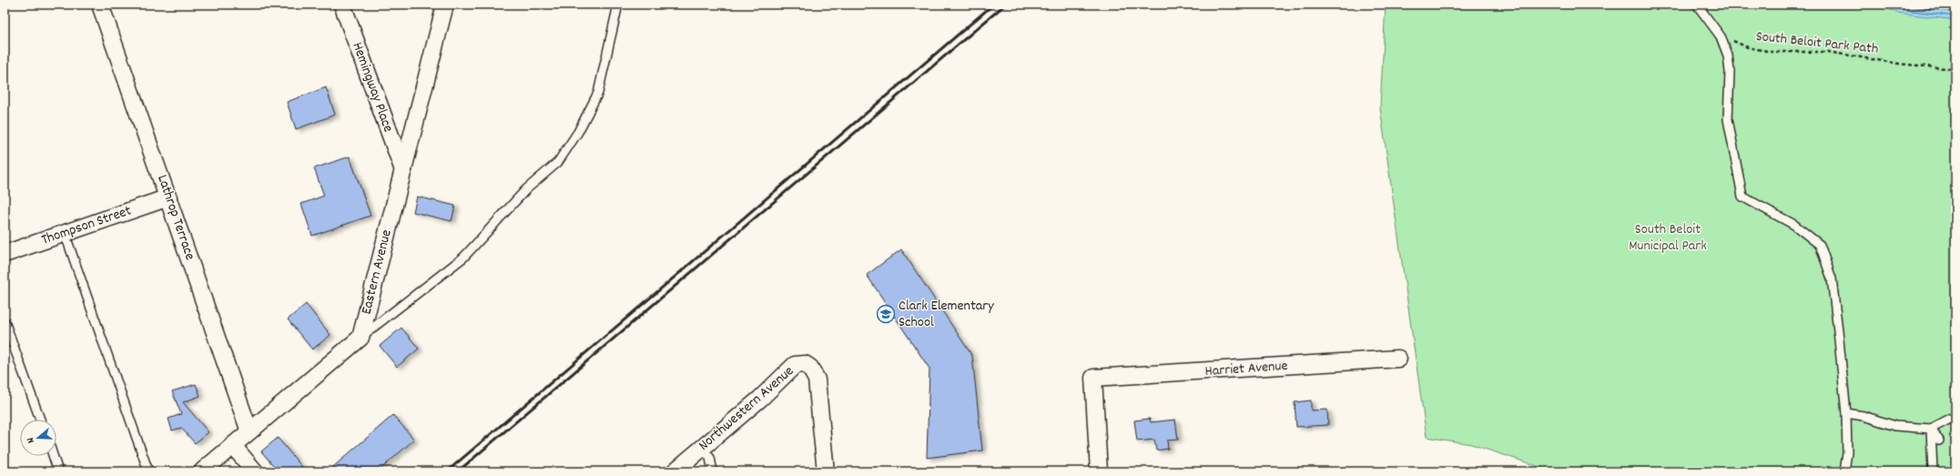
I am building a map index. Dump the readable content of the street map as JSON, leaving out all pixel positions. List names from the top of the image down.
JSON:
{
  "streets": {
    "street": [
      "Hemingway Place",
      "Lathrop Terrace",
      "Thompson Street",
      "Eastern Avenue",
      "Harriet Avenue",
      "Northwestern Avenue"
    ],
    "path": ["South Beloit Park Path"]
  },
  "crossings": [
    ["Hemingway Place", "Eastern Avenue"],
    ["Lathrop Terrace", "Thompson Street"]
  ],
  "parks": ["South Beloit Municipal Park"],
  "places": {
    "school or university": ["Clark Elementary School"]
  },
  "north": "left"
}
